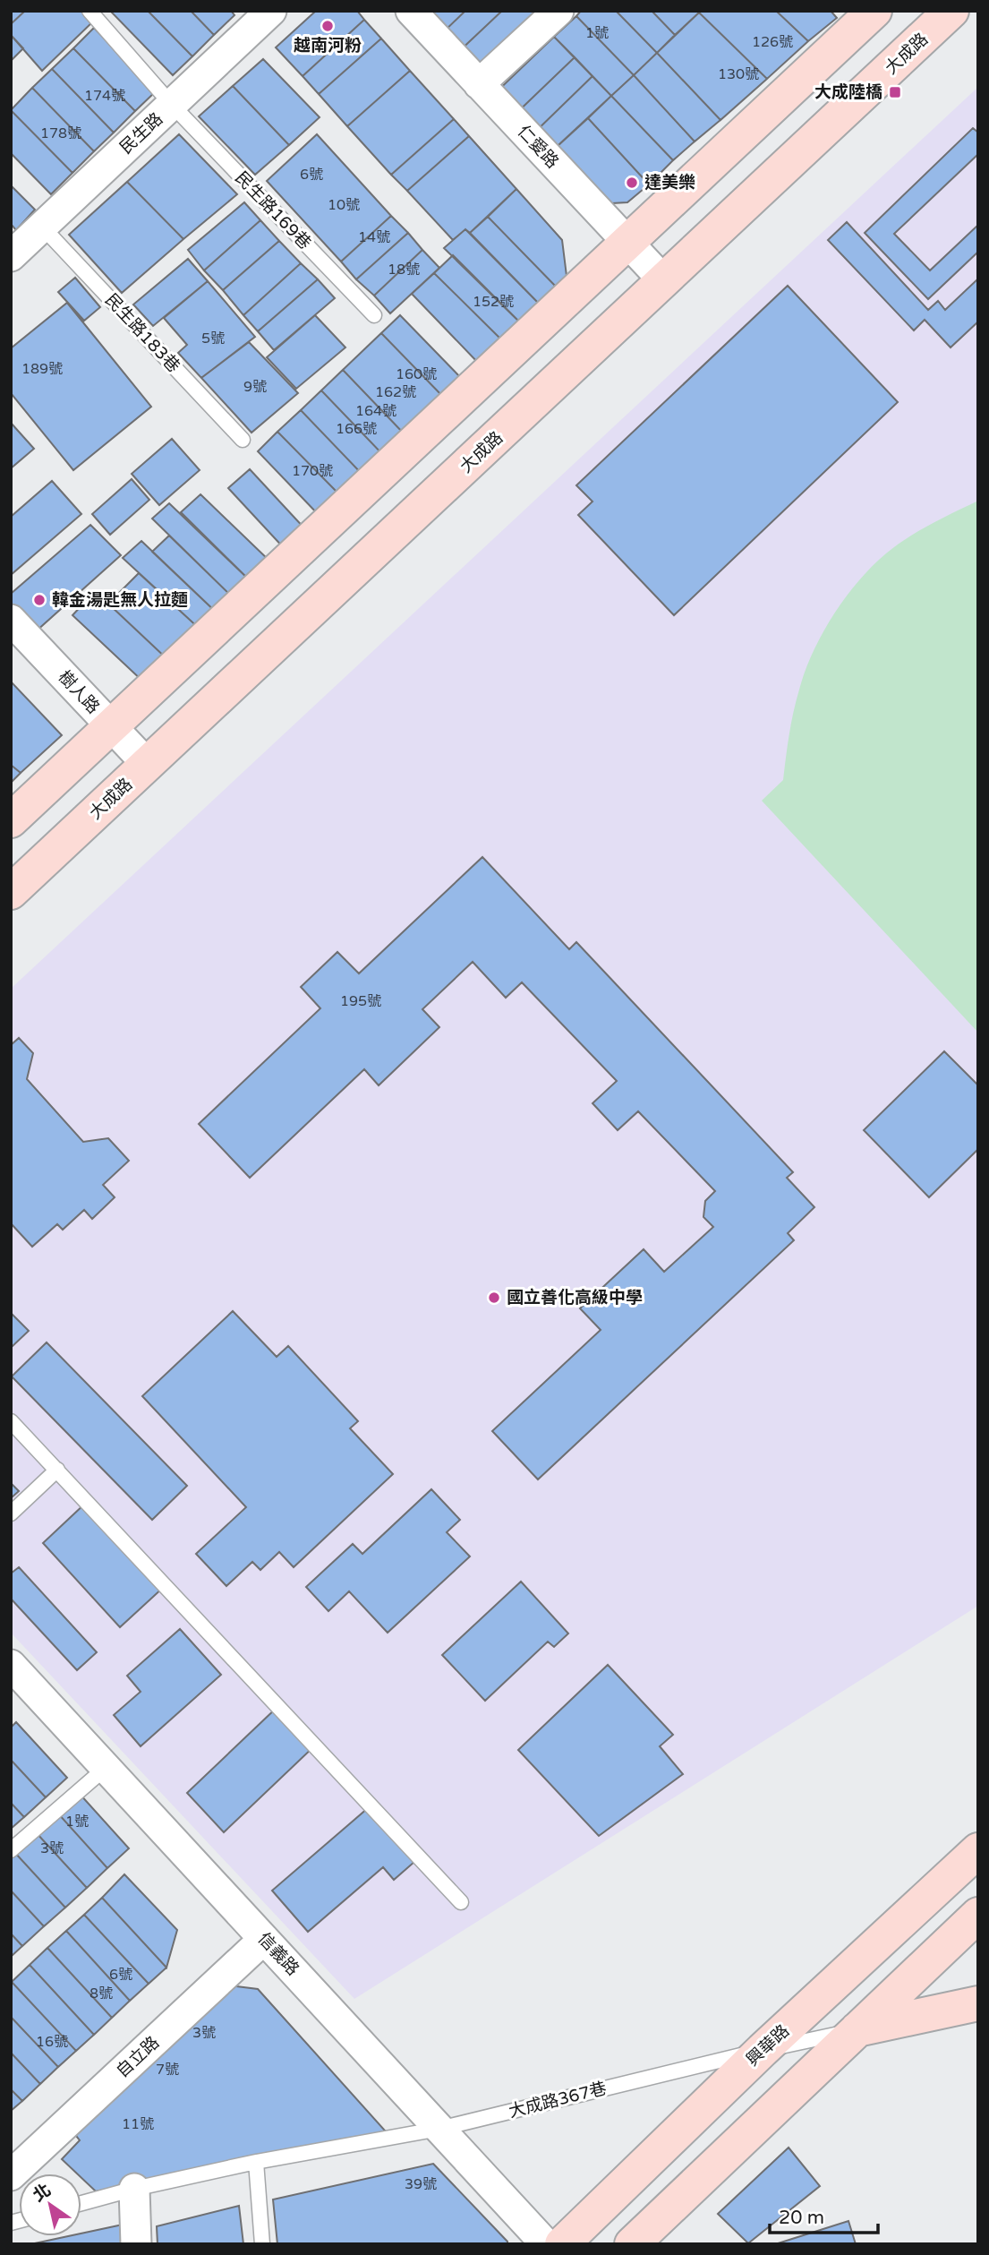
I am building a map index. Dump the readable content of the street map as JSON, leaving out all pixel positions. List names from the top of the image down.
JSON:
{
  "streets": {
    "main road": ["大成路", "興華路"],
    "street": [
      "民生路",
      "仁愛路",
      "樹人路",
      "信義路",
      "自立路"
    ],
    "lane": ["民生路169巷", "民生路183巷", "大成路367巷"]
  },
  "crossings": [
    ["大成路", "仁愛路"],
    ["大成路", "樹人路"],
    ["民生路", "民生路169巷"],
    ["民生路", "民生路183巷"],
    ["信義路", "自立路"],
    ["信義路", "大成路367巷"],
    ["興華路", "大成路367巷"]
  ],
  "places": {
    "other": [
      "越南河粉",
      "達美樂",
      "韓金湯匙無人拉麵",
      "國立善化高級中學"
    ],
    "transit": ["大成陸橋"]
  },
  "house_numbers": [
    "1號",
    "126號",
    "130號",
    "174號",
    "178號",
    "6號",
    "10號",
    "14號",
    "18號",
    "152號",
    "5號",
    "189號",
    "160號",
    "9號",
    "162號",
    "164號",
    "166號",
    "170號",
    "195號",
    "1號",
    "3號",
    "6號",
    "8號",
    "3號",
    "16號",
    "7號",
    "11號",
    "39號"
  ],
  "scale_bar": "20 m",
  "north": "top left"
}
